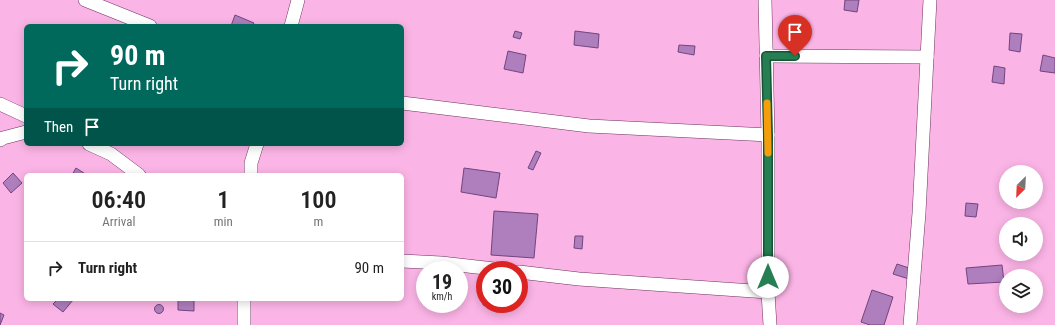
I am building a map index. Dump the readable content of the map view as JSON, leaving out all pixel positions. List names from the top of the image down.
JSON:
{
  "north": "bottom left",
  "page": {
    "turn": ["90 m", "Turn right"],
    "then": "Then",
    "eta": [
      "06:40",
      "Arrival",
      "1",
      "min",
      "100",
      "m"
    ],
    "list": [
      {
        "name": "Turn right",
        "value": "90 m"
      }
    ],
    "speed": "19 km/h",
    "limit": "30"
  }
}
